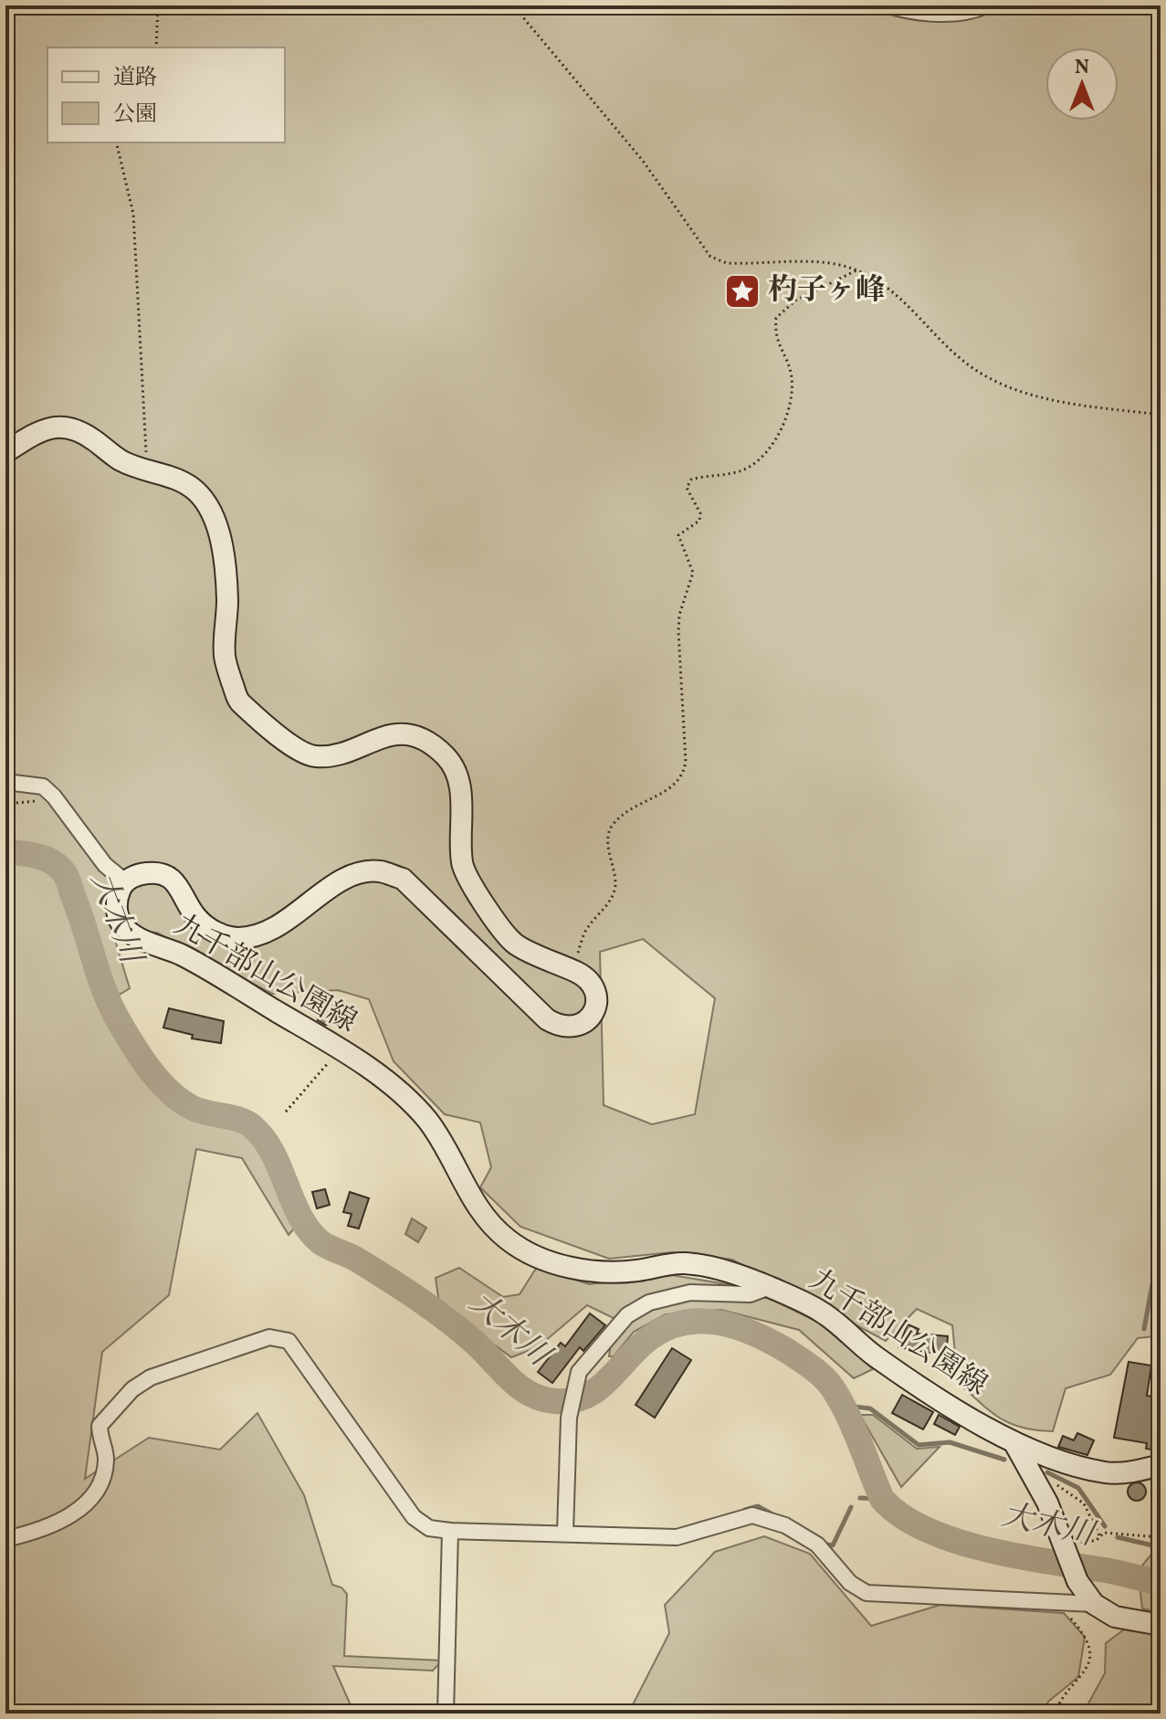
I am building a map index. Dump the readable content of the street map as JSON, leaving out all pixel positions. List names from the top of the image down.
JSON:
{
  "streets": {
    "main road": ["九千部山公園線"]
  },
  "water": ["大木川"],
  "places": {
    "place": ["杓子ヶ峰"]
  },
  "legend": ["道路", "公園"],
  "north": "top"
}
